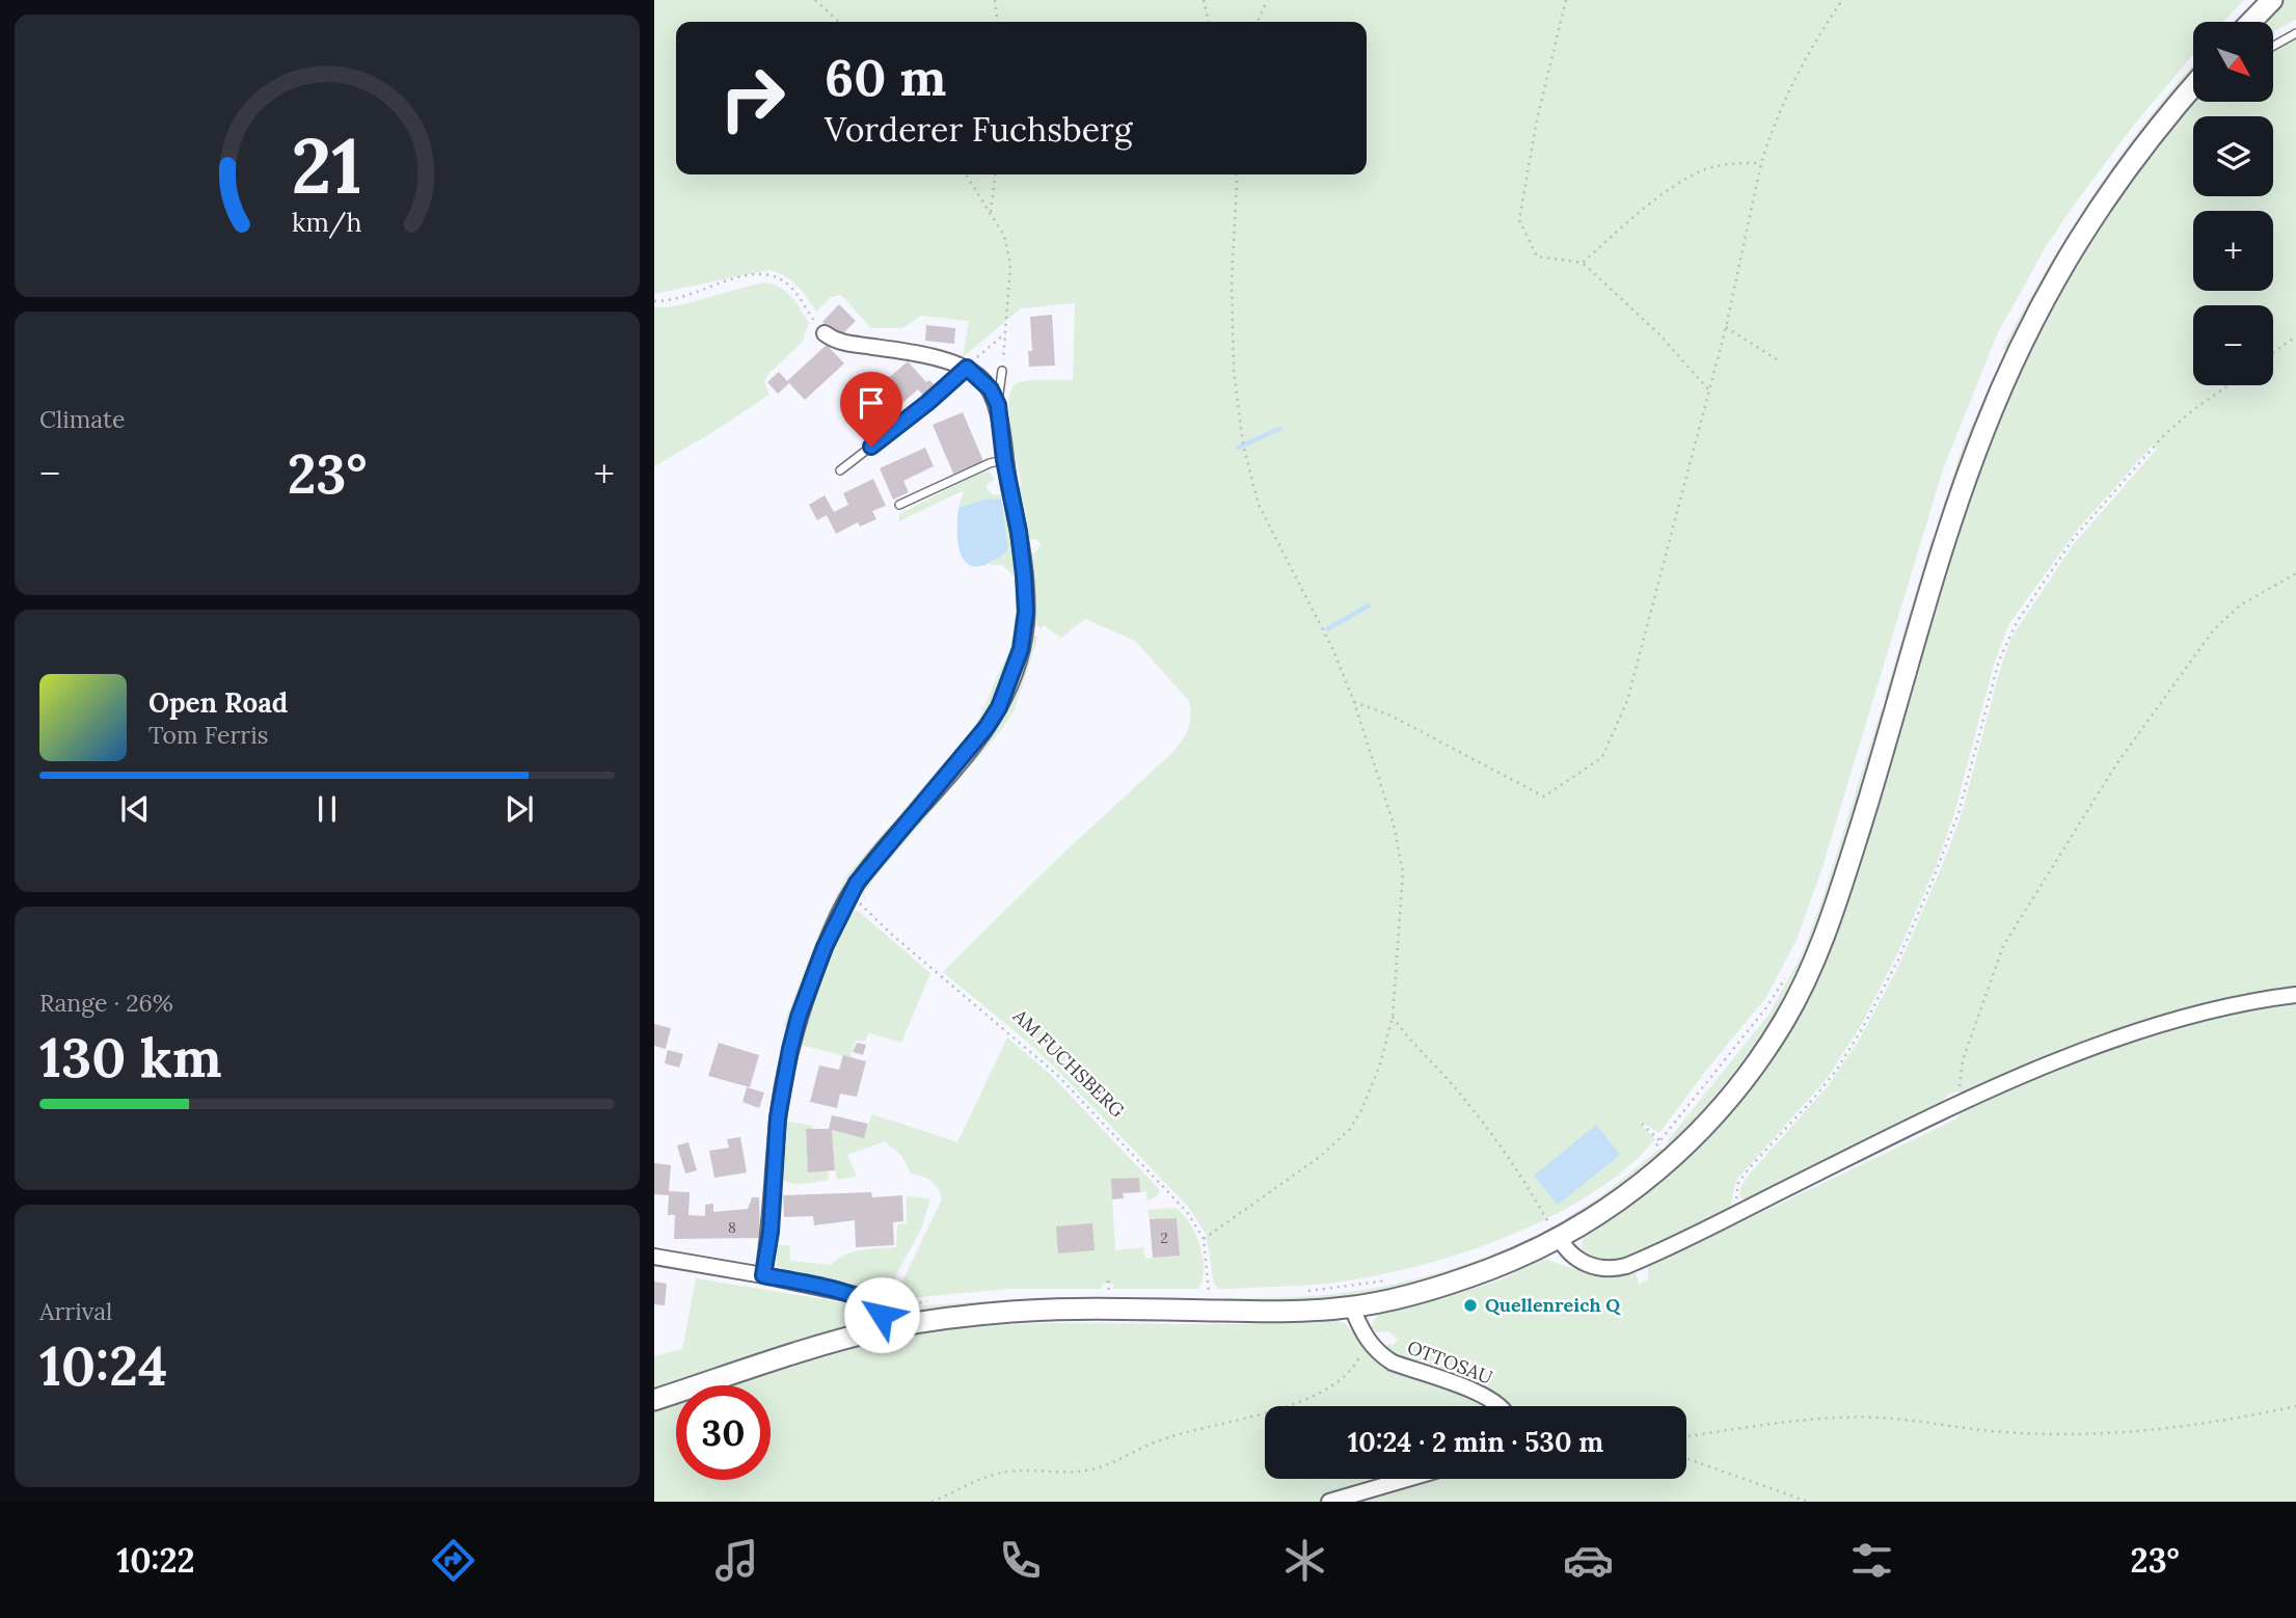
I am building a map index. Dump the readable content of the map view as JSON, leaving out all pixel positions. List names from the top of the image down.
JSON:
{
  "streets": {
    "street": ["OTTOSAU"],
    "path": ["AM FUCHSBERG"]
  },
  "places": ["Quellenreich Q"],
  "house_numbers": ["8", "2"],
  "north": "bottom right",
  "page": {
    "map_buttons": ["+", "−"],
    "turn": ["60 m", "Vorderer Fuchsberg"],
    "tile": [
      "Climate",
      ["Range · 26%", "130 km"],
      ["Arrival", "10:24"]
    ],
    "heat": ["−", "23°", "+"],
    "song": ["Open Road", "Tom Ferris"],
    "limit": "30",
    "trip": "10:24 · 2 min · 530 m",
    "tabs": ["10:22", "23°"],
    "gauge": ["21", "km/h"]
  }
}
